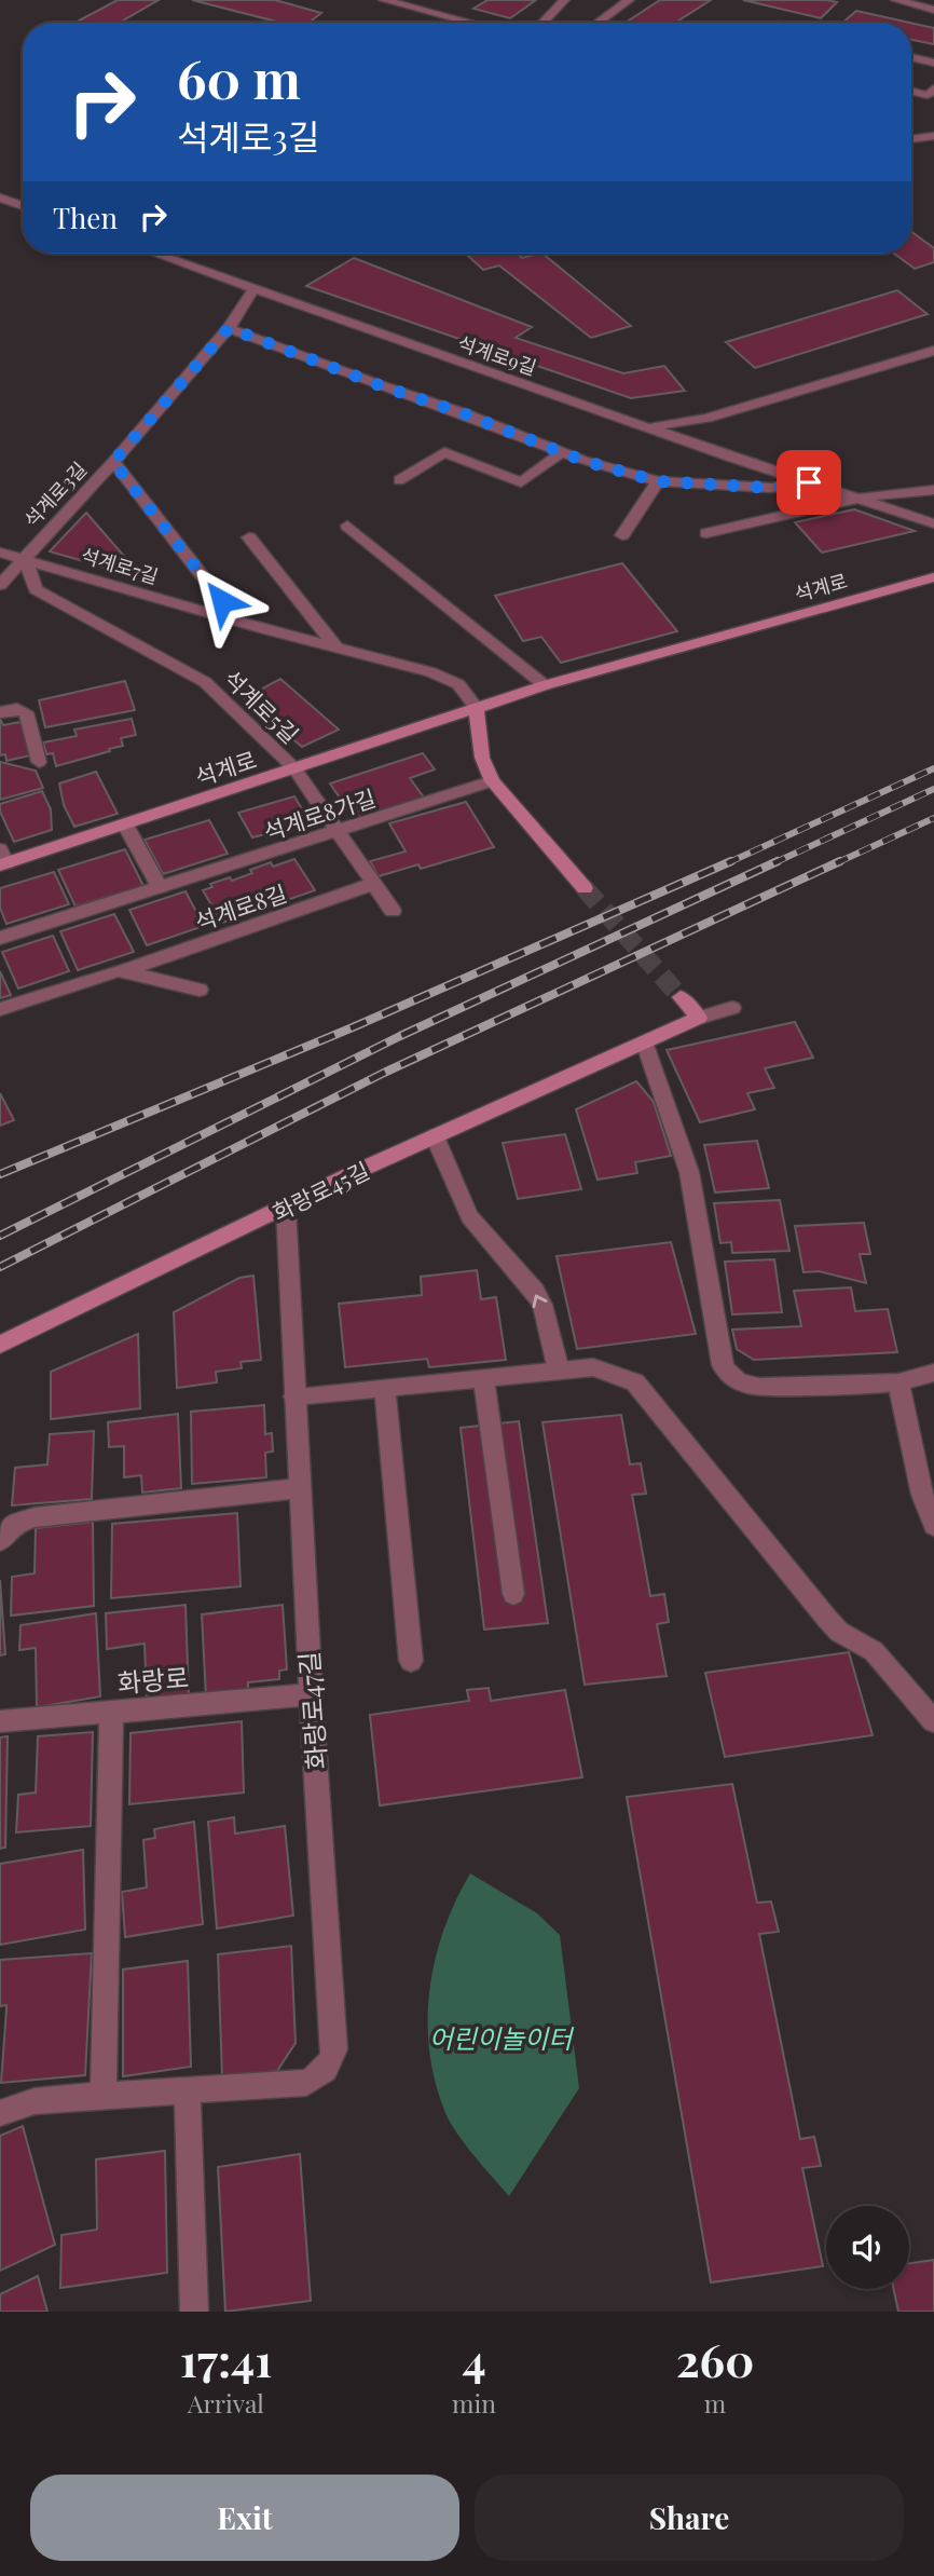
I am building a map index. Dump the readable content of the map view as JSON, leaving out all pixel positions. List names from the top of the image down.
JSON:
{
  "streets": {
    "street": [
      "석계로9길",
      "석계로3길",
      "석계로7길",
      "석계로",
      "석계로5길",
      "석계로8가길",
      "석계로8길",
      "화랑로45길",
      "화랑로",
      "화랑로47길"
    ]
  },
  "crossings": [
    ["석계로9길", "석계로3길"],
    ["석계로3길", "석계로7길"],
    ["석계로3길", "석계로5길"],
    ["석계로7길", "석계로"],
    ["석계로7길", "석계로5길"],
    ["석계로", "석계로5길"],
    ["석계로5길", "석계로8가길"],
    ["석계로5길", "석계로8길"],
    ["화랑로45길", "화랑로47길"],
    ["화랑로", "화랑로47길"]
  ],
  "parks": ["어린이놀이터"],
  "page": {
    "turn": ["60 m", "석계로3길"],
    "then": "Then",
    "eta": [
      "17:41",
      "Arrival",
      "4",
      "min",
      "260",
      "m"
    ],
    "buttons": ["Exit", "Share"]
  }
}
